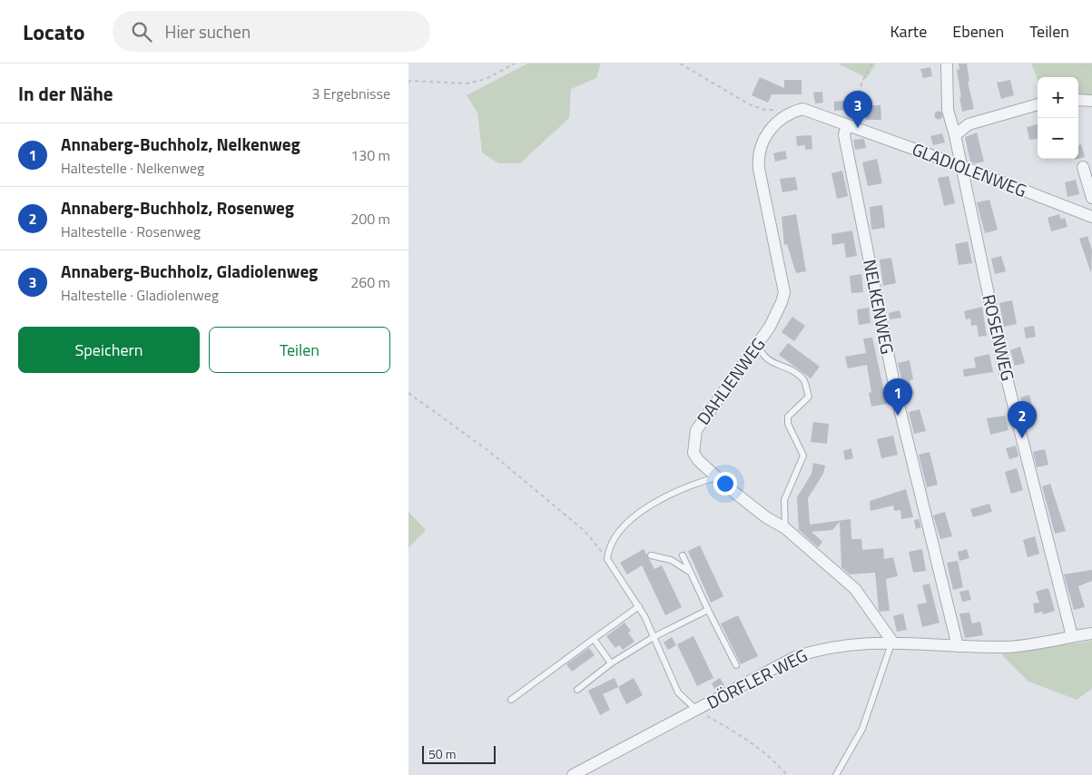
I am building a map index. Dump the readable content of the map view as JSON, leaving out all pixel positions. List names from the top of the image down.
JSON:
{
  "streets": {
    "street": [
      "GLADIOLENWEG",
      "NELKENWEG",
      "ROSENWEG",
      "DAHLIENWEG",
      "DÖRFLER WEG"
    ]
  },
  "crossings": [
    ["GLADIOLENWEG", "NELKENWEG"],
    ["GLADIOLENWEG", "ROSENWEG"],
    ["NELKENWEG", "DÖRFLER WEG"],
    ["ROSENWEG", "DÖRFLER WEG"],
    ["DAHLIENWEG", "DÖRFLER WEG"]
  ],
  "scale_bar": "50 m",
  "page": {
    "header": "Locato",
    "search": "Hier suchen",
    "nav": ["Karte", "Ebenen", "Teilen"],
    "heading": ["In der Nähe", "3 Ergebnisse"],
    "map_buttons": ["+", "−"],
    "pins": ["3", "1", "2"],
    "list": [
      {
        "mark": "1",
        "name": "Annaberg-Buchholz, Nelkenweg",
        "note": "Haltestelle · Nelkenweg",
        "value": "130 m"
      },
      {
        "mark": "2",
        "name": "Annaberg-Buchholz, Rosenweg",
        "note": "Haltestelle · Rosenweg",
        "value": "200 m"
      },
      {
        "mark": "3",
        "name": "Annaberg-Buchholz, Gladiolenweg",
        "note": "Haltestelle · Gladiolenweg",
        "value": "260 m"
      }
    ],
    "buttons": ["Speichern", "Teilen"],
    "scale": "50 m"
  }
}
